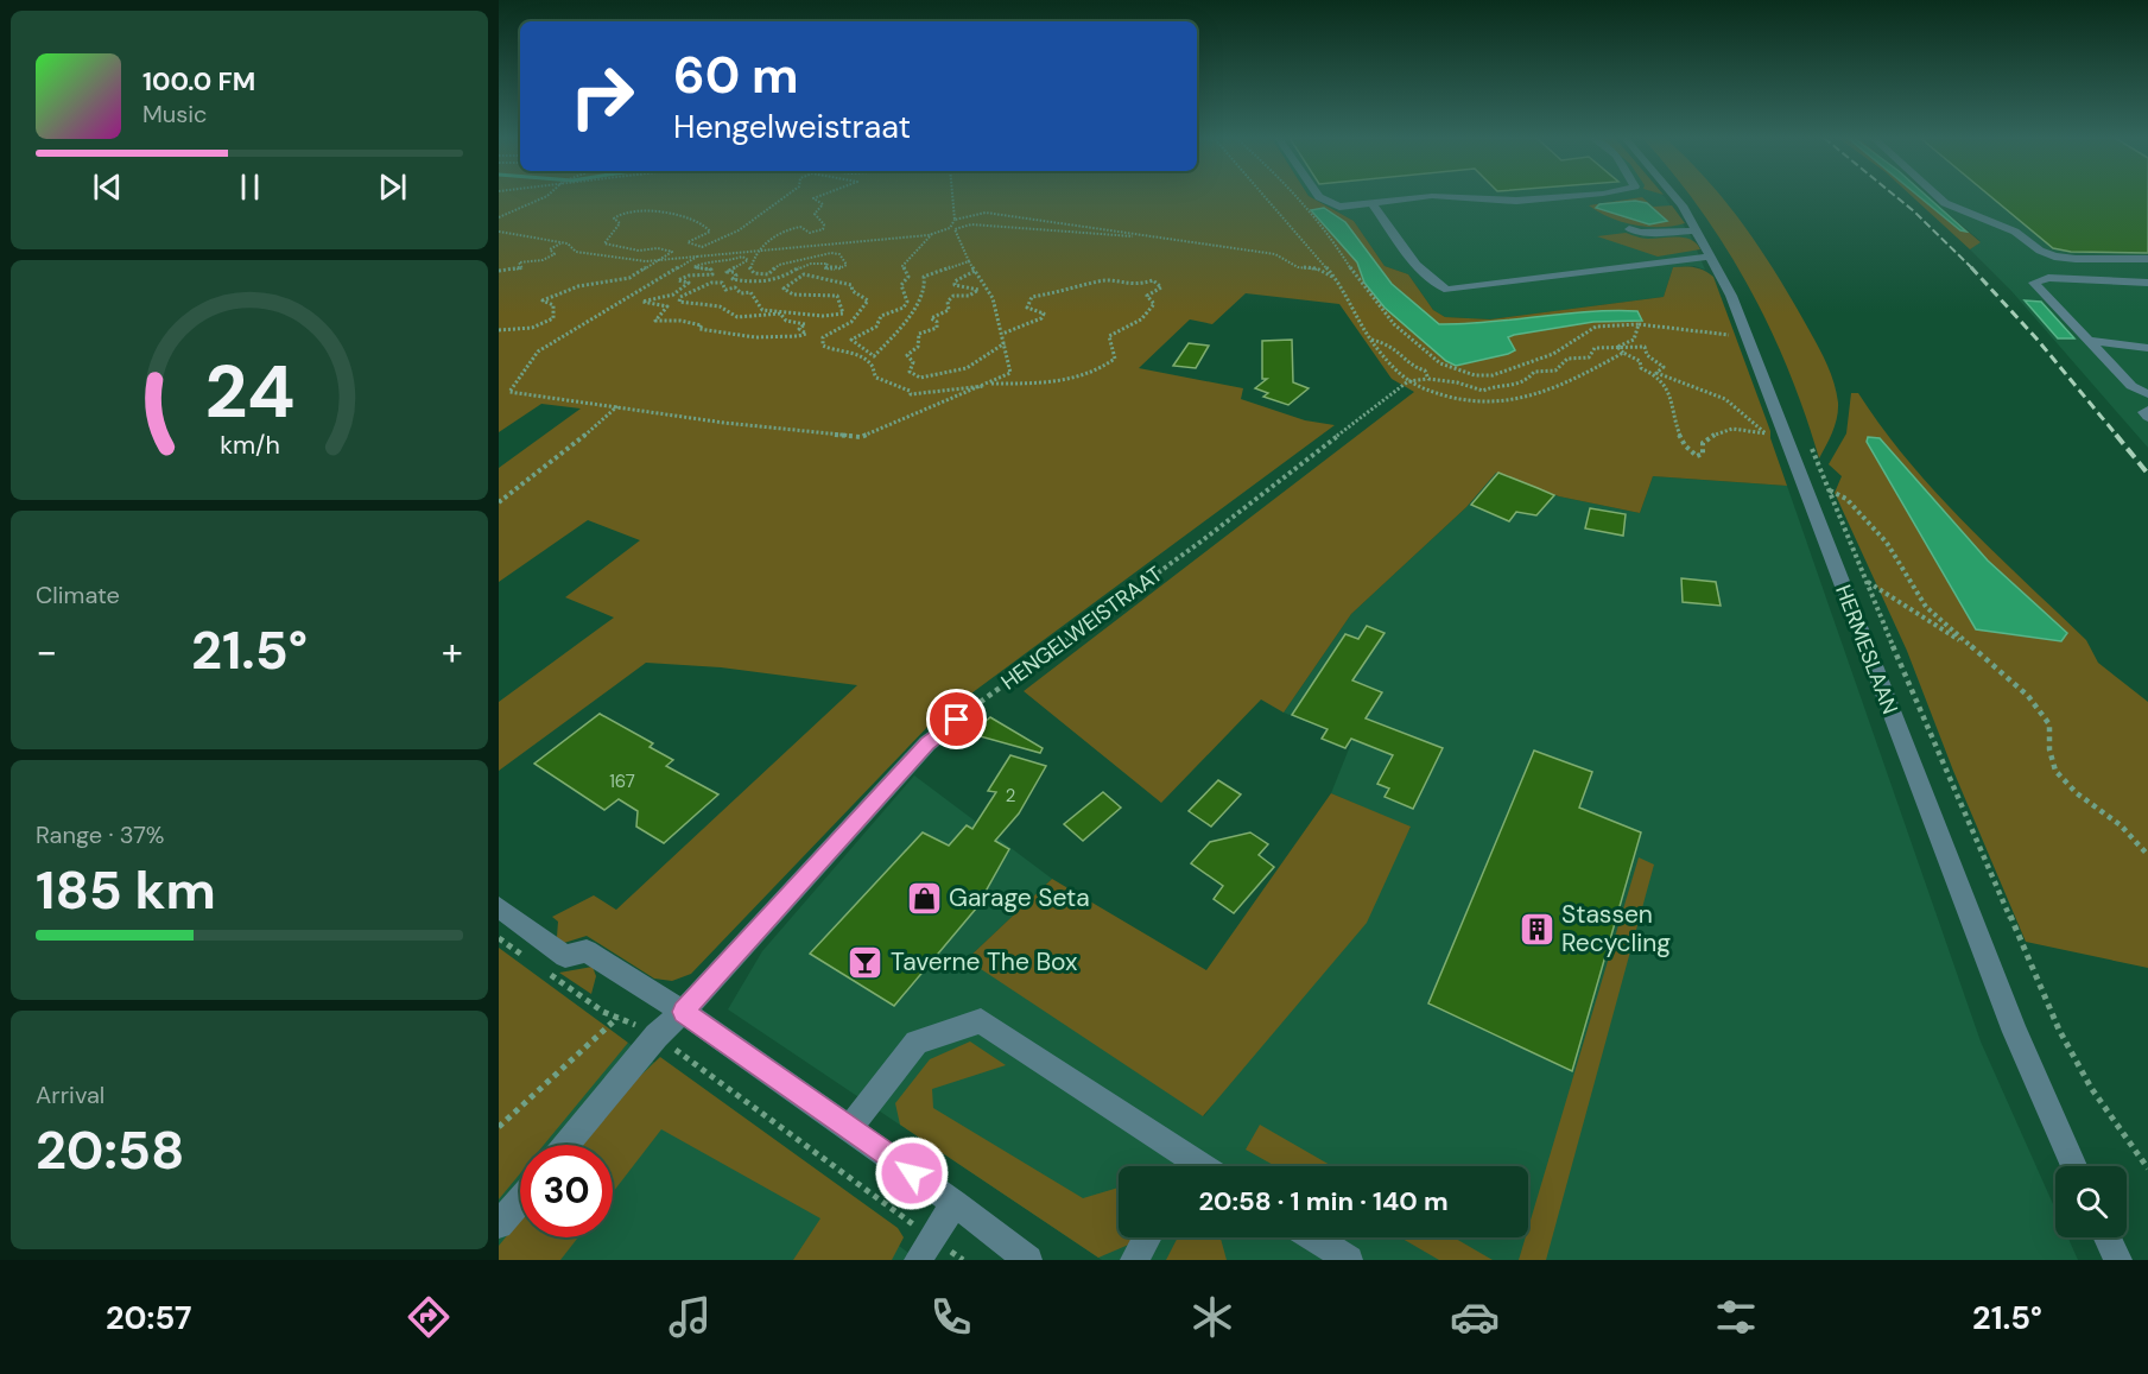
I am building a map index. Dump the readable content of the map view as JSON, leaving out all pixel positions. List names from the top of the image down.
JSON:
{
  "streets": {
    "street": ["HERMESLAAN"],
    "path": ["HENGELWEISTRAAT"]
  },
  "places": {
    "shop": ["Garage Seta"],
    "building": ["Stassen Recycling"],
    "bar": ["Taverne The Box"]
  },
  "house_numbers": ["167", "2"],
  "page": {
    "turn": ["60 m", "Hengelweistraat"],
    "song": ["100.0 FM", "Music"],
    "tile": [
      "Climate",
      ["Range · 37%", "185 km"],
      ["Arrival", "20:58"]
    ],
    "heat": ["−", "21.5°", "+"],
    "limit": "30",
    "trip": "20:58 · 1 min · 140 m",
    "tabs": ["20:57", "21.5°"],
    "gauge": ["24", "km/h"]
  }
}
